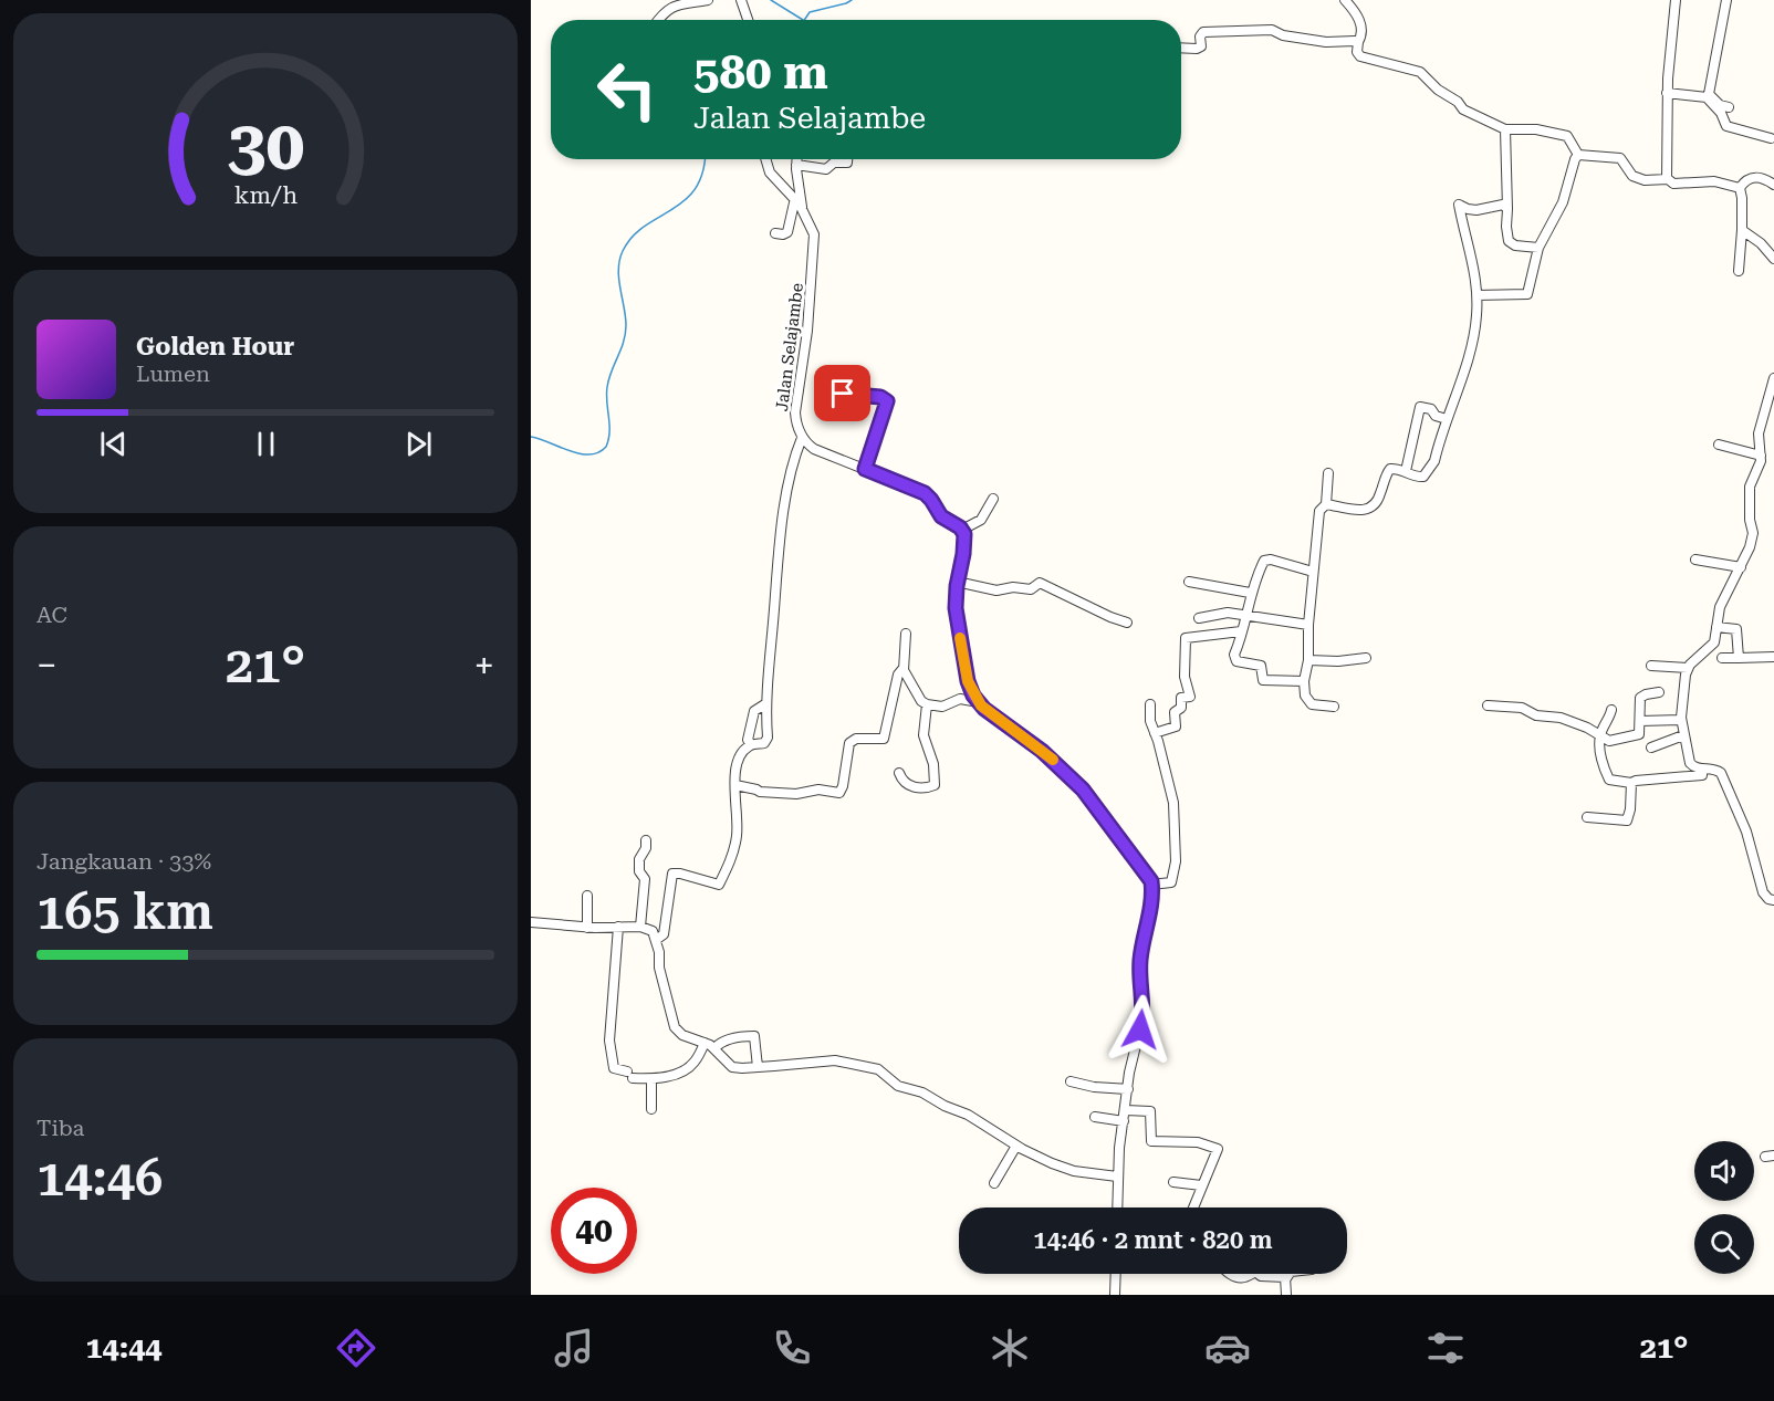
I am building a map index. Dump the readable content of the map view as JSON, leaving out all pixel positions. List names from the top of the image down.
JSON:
{
  "streets": {
    "street": ["Jalan Selajambe"]
  },
  "page": {
    "turn": ["580 m", "Jalan Selajambe"],
    "song": ["Golden Hour", "Lumen"],
    "tile": [
      "AC",
      ["Jangkauan · 33%", "165 km"],
      ["Tiba", "14:46"]
    ],
    "heat": ["−", "21°", "+"],
    "limit": "40",
    "trip": "14:46 · 2 mnt · 820 m",
    "tabs": ["14:44", "21°"],
    "gauge": ["30", "km/h"]
  }
}
